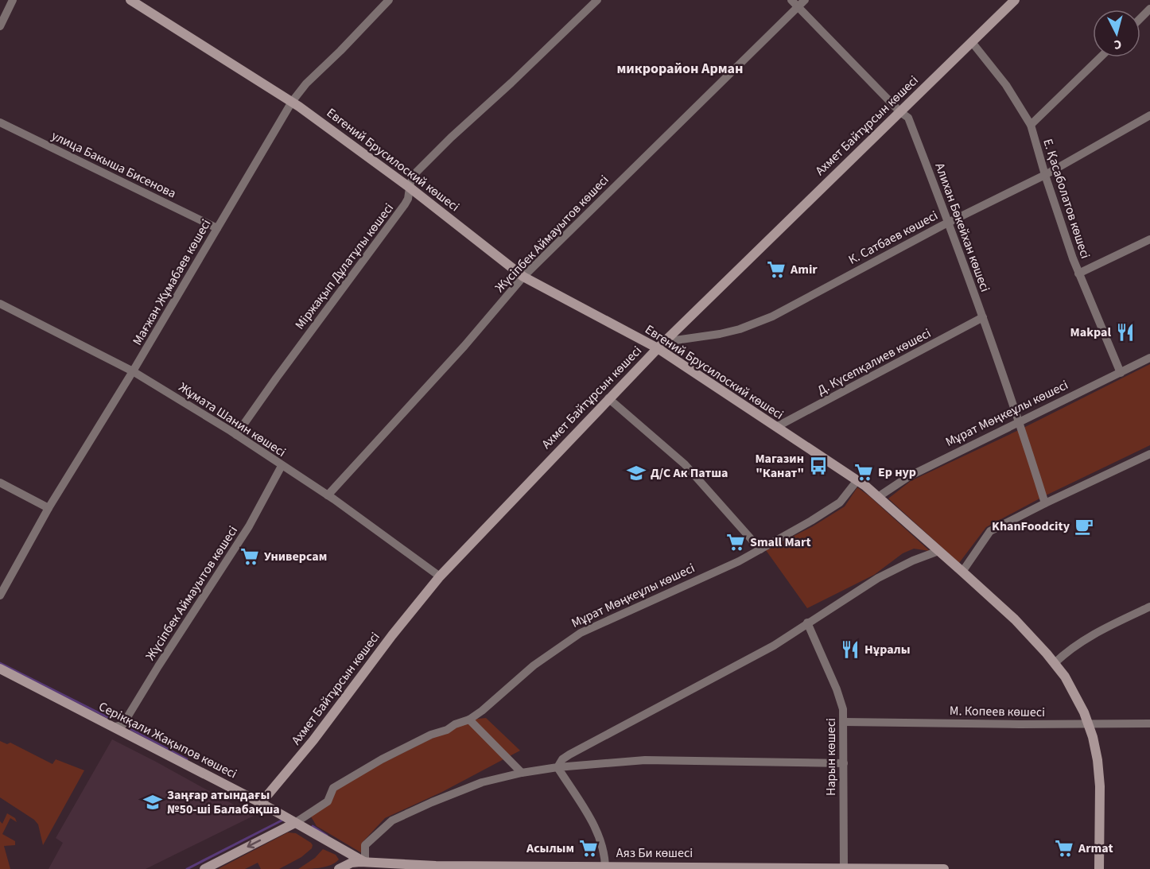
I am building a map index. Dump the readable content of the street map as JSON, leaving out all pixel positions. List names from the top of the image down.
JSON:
{
  "streets": {
    "main road": [
      "Ахмет Байтұрсын көшесі",
      "Евгений Брусилоский көшесі",
      "Мұрат Мөңкеұлы көшесі",
      "Серікқали Жақыпов көшесі",
      "Аяз Би көшесі"
    ],
    "street": [
      "улица Бакыша Бисенова",
      "Е. Қасаболатов көшесі",
      "Алихан Бөкейхан көшесі",
      "Жүсіпбек Аймауытов көшесі",
      "К. Сатбаев көшесі",
      "Міржақып Дұлатұлы көшесі",
      "Мағжан Жұмабаев көшесі",
      "Д. Күсепқалиев көшесі",
      "Жұмата Шанин көшесі",
      "М. Копеев көшесі",
      "Нарын көшесі"
    ]
  },
  "crossings": [
    ["Ахмет Байтұрсын көшесі", "Евгений Брусилоский көшесі"],
    ["Ахмет Байтұрсын көшесі", "Е. Қасаболатов көшесі"],
    ["Ахмет Байтұрсын көшесі", "Алихан Бөкейхан көшесі"],
    ["Ахмет Байтұрсын көшесі", "К. Сатбаев көшесі"],
    ["Ахмет Байтұрсын көшесі", "Жұмата Шанин көшесі"],
    ["Ахмет Байтұрсын көшесі", "Серікқали Жақыпов көшесі"],
    ["Евгений Брусилоский көшесі", "Жүсіпбек Аймауытов көшесі"],
    ["Евгений Брусилоский көшесі", "К. Сатбаев көшесі"],
    ["Евгений Брусилоский көшесі", "Міржақып Дұлатұлы көшесі"],
    ["Евгений Брусилоский көшесі", "Мағжан Жұмабаев көшесі"],
    ["Евгений Брусилоский көшесі", "Д. Күсепқалиев көшесі"],
    ["Евгений Брусилоский көшесі", "Мұрат Мөңкеұлы көшесі"],
    ["Евгений Брусилоский көшесі", "М. Копеев көшесі"],
    ["улица Бакыша Бисенова", "Мағжан Жұмабаев көшесі"],
    ["Е. Қасаболатов көшесі", "К. Сатбаев көшесі"],
    ["Е. Қасаболатов көшесі", "Мұрат Мөңкеұлы көшесі"],
    ["Алихан Бөкейхан көшесі", "Жүсіпбек Аймауытов көшесі"],
    ["Алихан Бөкейхан көшесі", "К. Сатбаев көшесі"],
    ["Алихан Бөкейхан көшесі", "Д. Күсепқалиев көшесі"],
    ["Алихан Бөкейхан көшесі", "Мұрат Мөңкеұлы көшесі"],
    ["Жүсіпбек Аймауытов көшесі", "Жұмата Шанин көшесі"],
    ["Жүсіпбек Аймауытов көшесі", "Серікқали Жақыпов көшесі"],
    ["Міржақып Дұлатұлы көшесі", "Жұмата Шанин көшесі"],
    ["Мағжан Жұмабаев көшесі", "Жұмата Шанин көшесі"],
    ["Мұрат Мөңкеұлы көшесі", "Серікқали Жақыпов көшесі"],
    ["М. Копеев көшесі", "Нарын көшесі"],
    ["Серікқали Жақыпов көшесі", "Аяз Би көшесі"],
    ["Нарын көшесі", "Аяз Би көшесі"]
  ],
  "districts": ["микрорайон Арман"],
  "places": {
    "supermarket": [
      "Amir",
      "Ер нур",
      "Small Mart",
      "Универсам",
      "Асылым",
      "Armat"
    ],
    "restaurant": ["Makpal", "Нұралы"],
    "bus stop": ["Магазин \"Канат\""],
    "school or university": ["Д/С Ак Патша", "Заңғар атындағы №50-ші Балабақша"],
    "cafe": ["KhanFoodcity"]
  },
  "north": "bottom"
}
